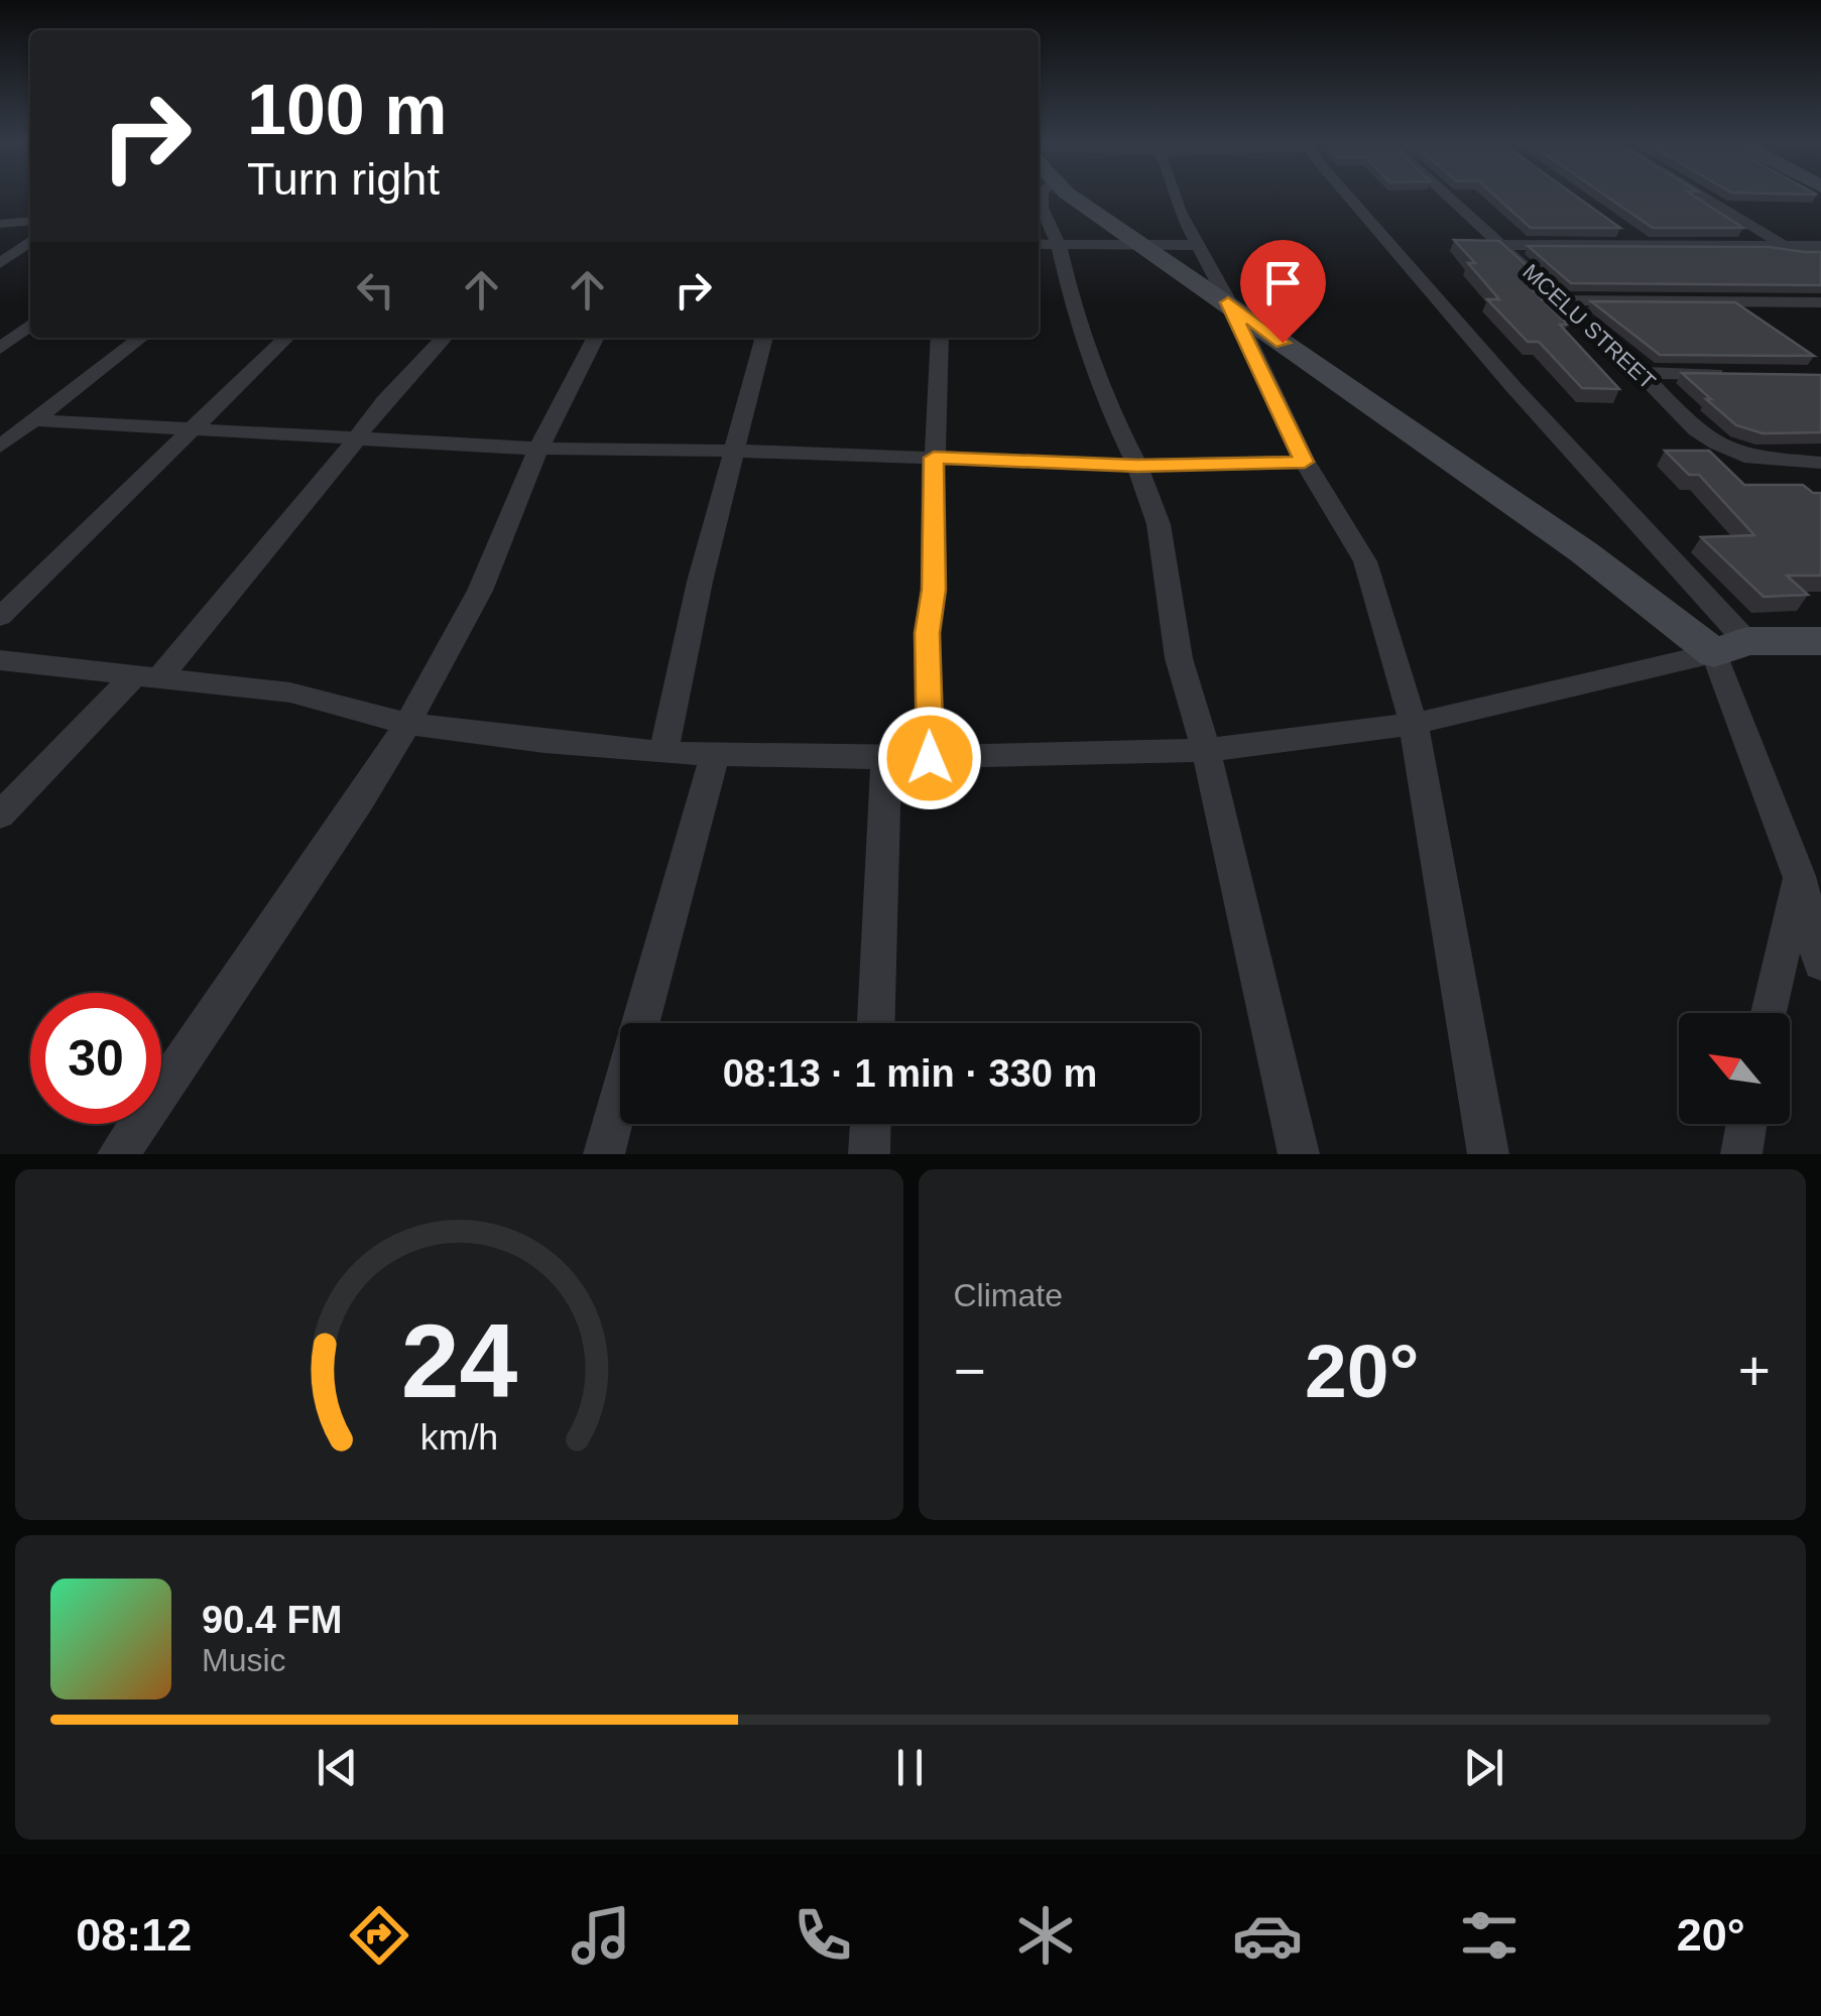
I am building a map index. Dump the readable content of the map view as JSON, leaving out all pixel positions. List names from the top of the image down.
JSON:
{
  "streets": {
    "street": ["MCELU STREET"]
  },
  "north": "top left",
  "page": {
    "turn": ["100 m", "Turn right"],
    "limit": "30",
    "trip": "08:13 · 1 min · 330 m",
    "tile": "Climate",
    "heat": ["−", "20°", "+"],
    "song": ["90.4 FM", "Music"],
    "tabs": ["08:12", "20°"],
    "gauge": ["24", "km/h"]
  }
}
